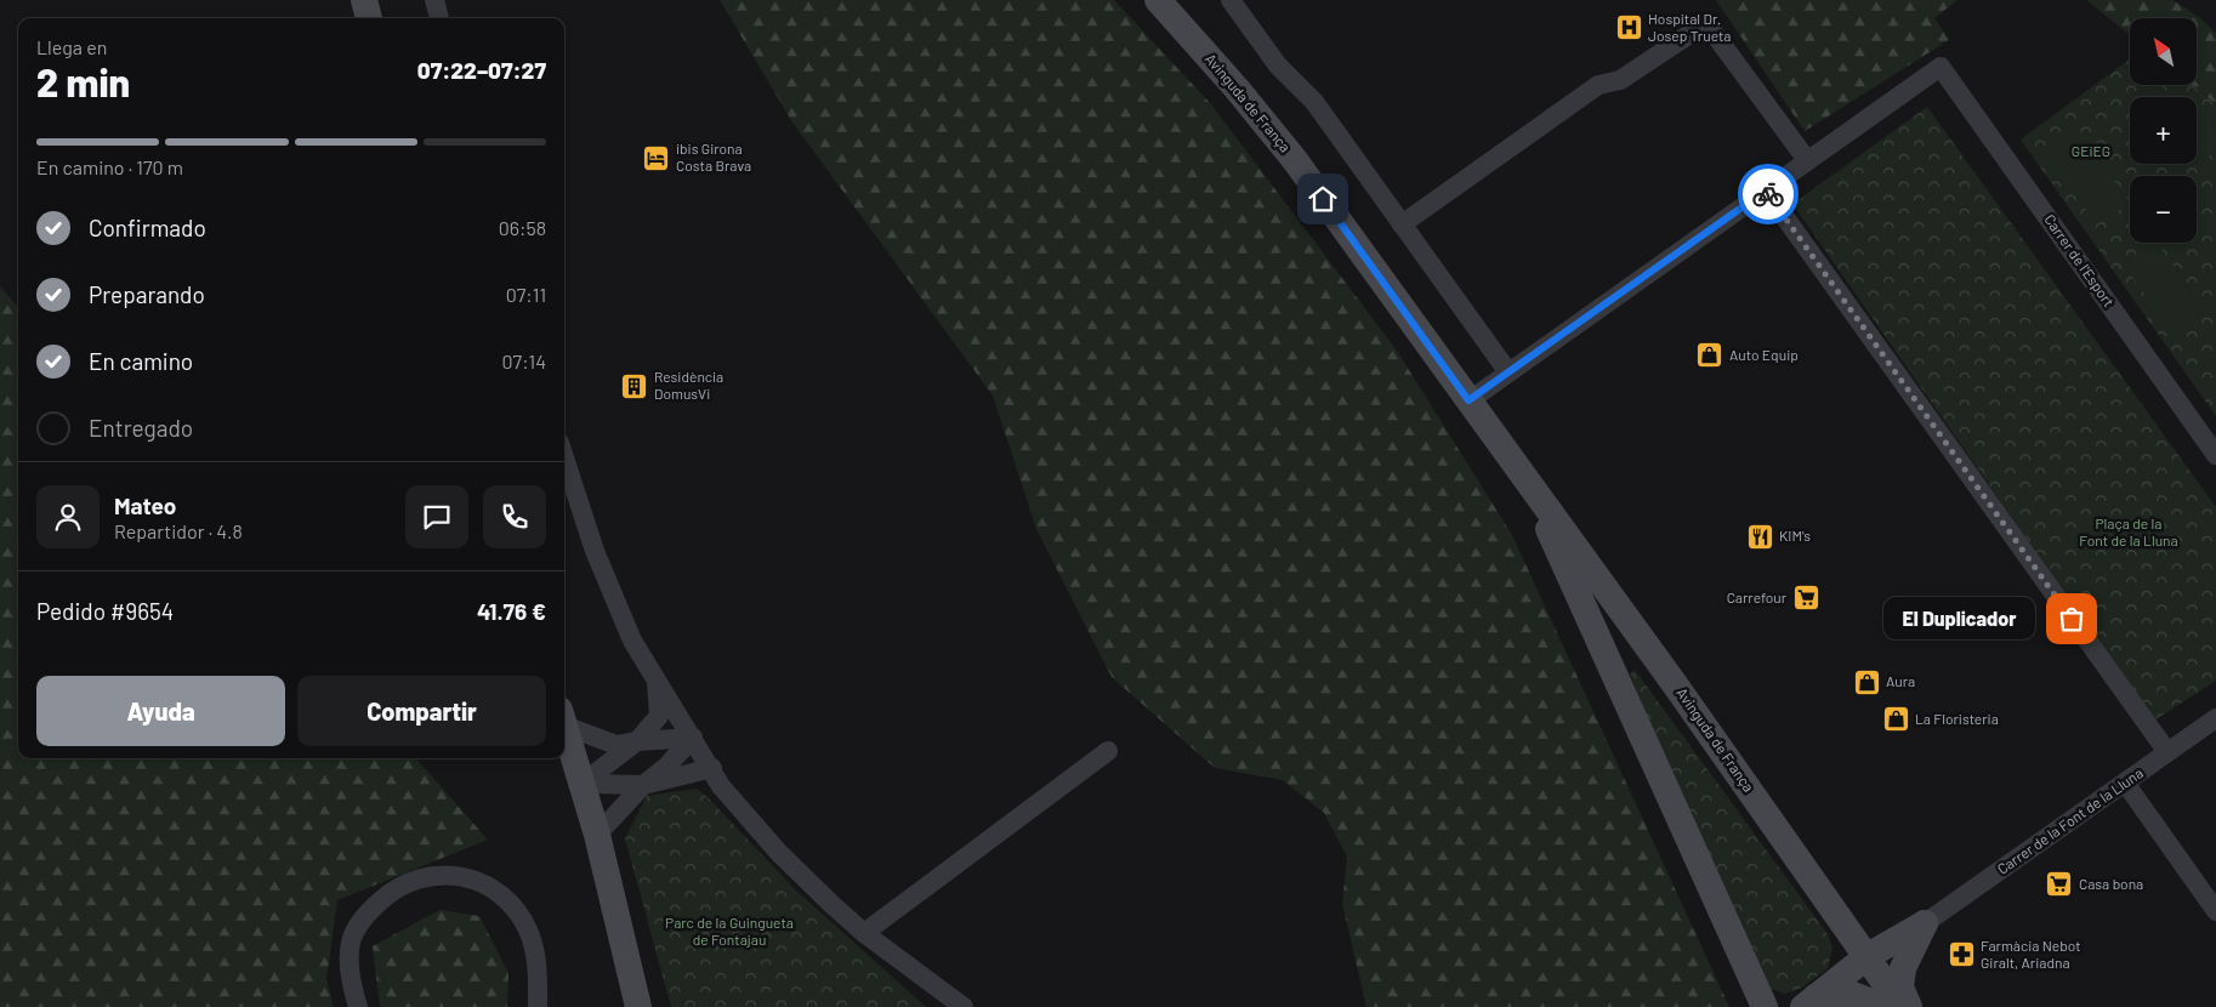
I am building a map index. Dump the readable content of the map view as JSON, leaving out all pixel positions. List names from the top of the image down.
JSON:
{
  "streets": {
    "main road": ["Avinguda de França"],
    "street": ["Carrer de l'Esport", "Carrer de la Font de la Lluna"]
  },
  "parks": ["GEiEG", "Plaça de la Font de la Lluna", "Parc de la Guingueta de Fontajau"],
  "places": {
    "hospital": ["Hospital Dr. Josep Trueta"],
    "hotel": ["ibis Girona Costa Brava"],
    "shop": ["Auto Equip", "Aura", "La Floristeria"],
    "building": ["Residència DomusVi"],
    "restaurant": ["KIM's"],
    "supermarket": ["Carrefour", "Casa bona"],
    "other": ["El Duplicador"],
    "pharmacy": ["Farmàcia Nebot Giralt, Ariadna"]
  },
  "north": "top left",
  "page": {
    "map_buttons": ["+", "−"],
    "heading": ["2 min", "Llega en", "07:22–07:27"],
    "panel": [
      "Mateo",
      "Repartidor · 4.8",
      "Pedido #9654",
      "41.76 €"
    ],
    "bar": "En camino · 170 m",
    "list": [
      ["Confirmado", "06:58"],
      ["Preparando", "07:11"],
      ["En camino", "07:14"],
      "Entregado"
    ],
    "bubble": "El Duplicador",
    "buttons": ["Ayuda", "Compartir"]
  }
}
